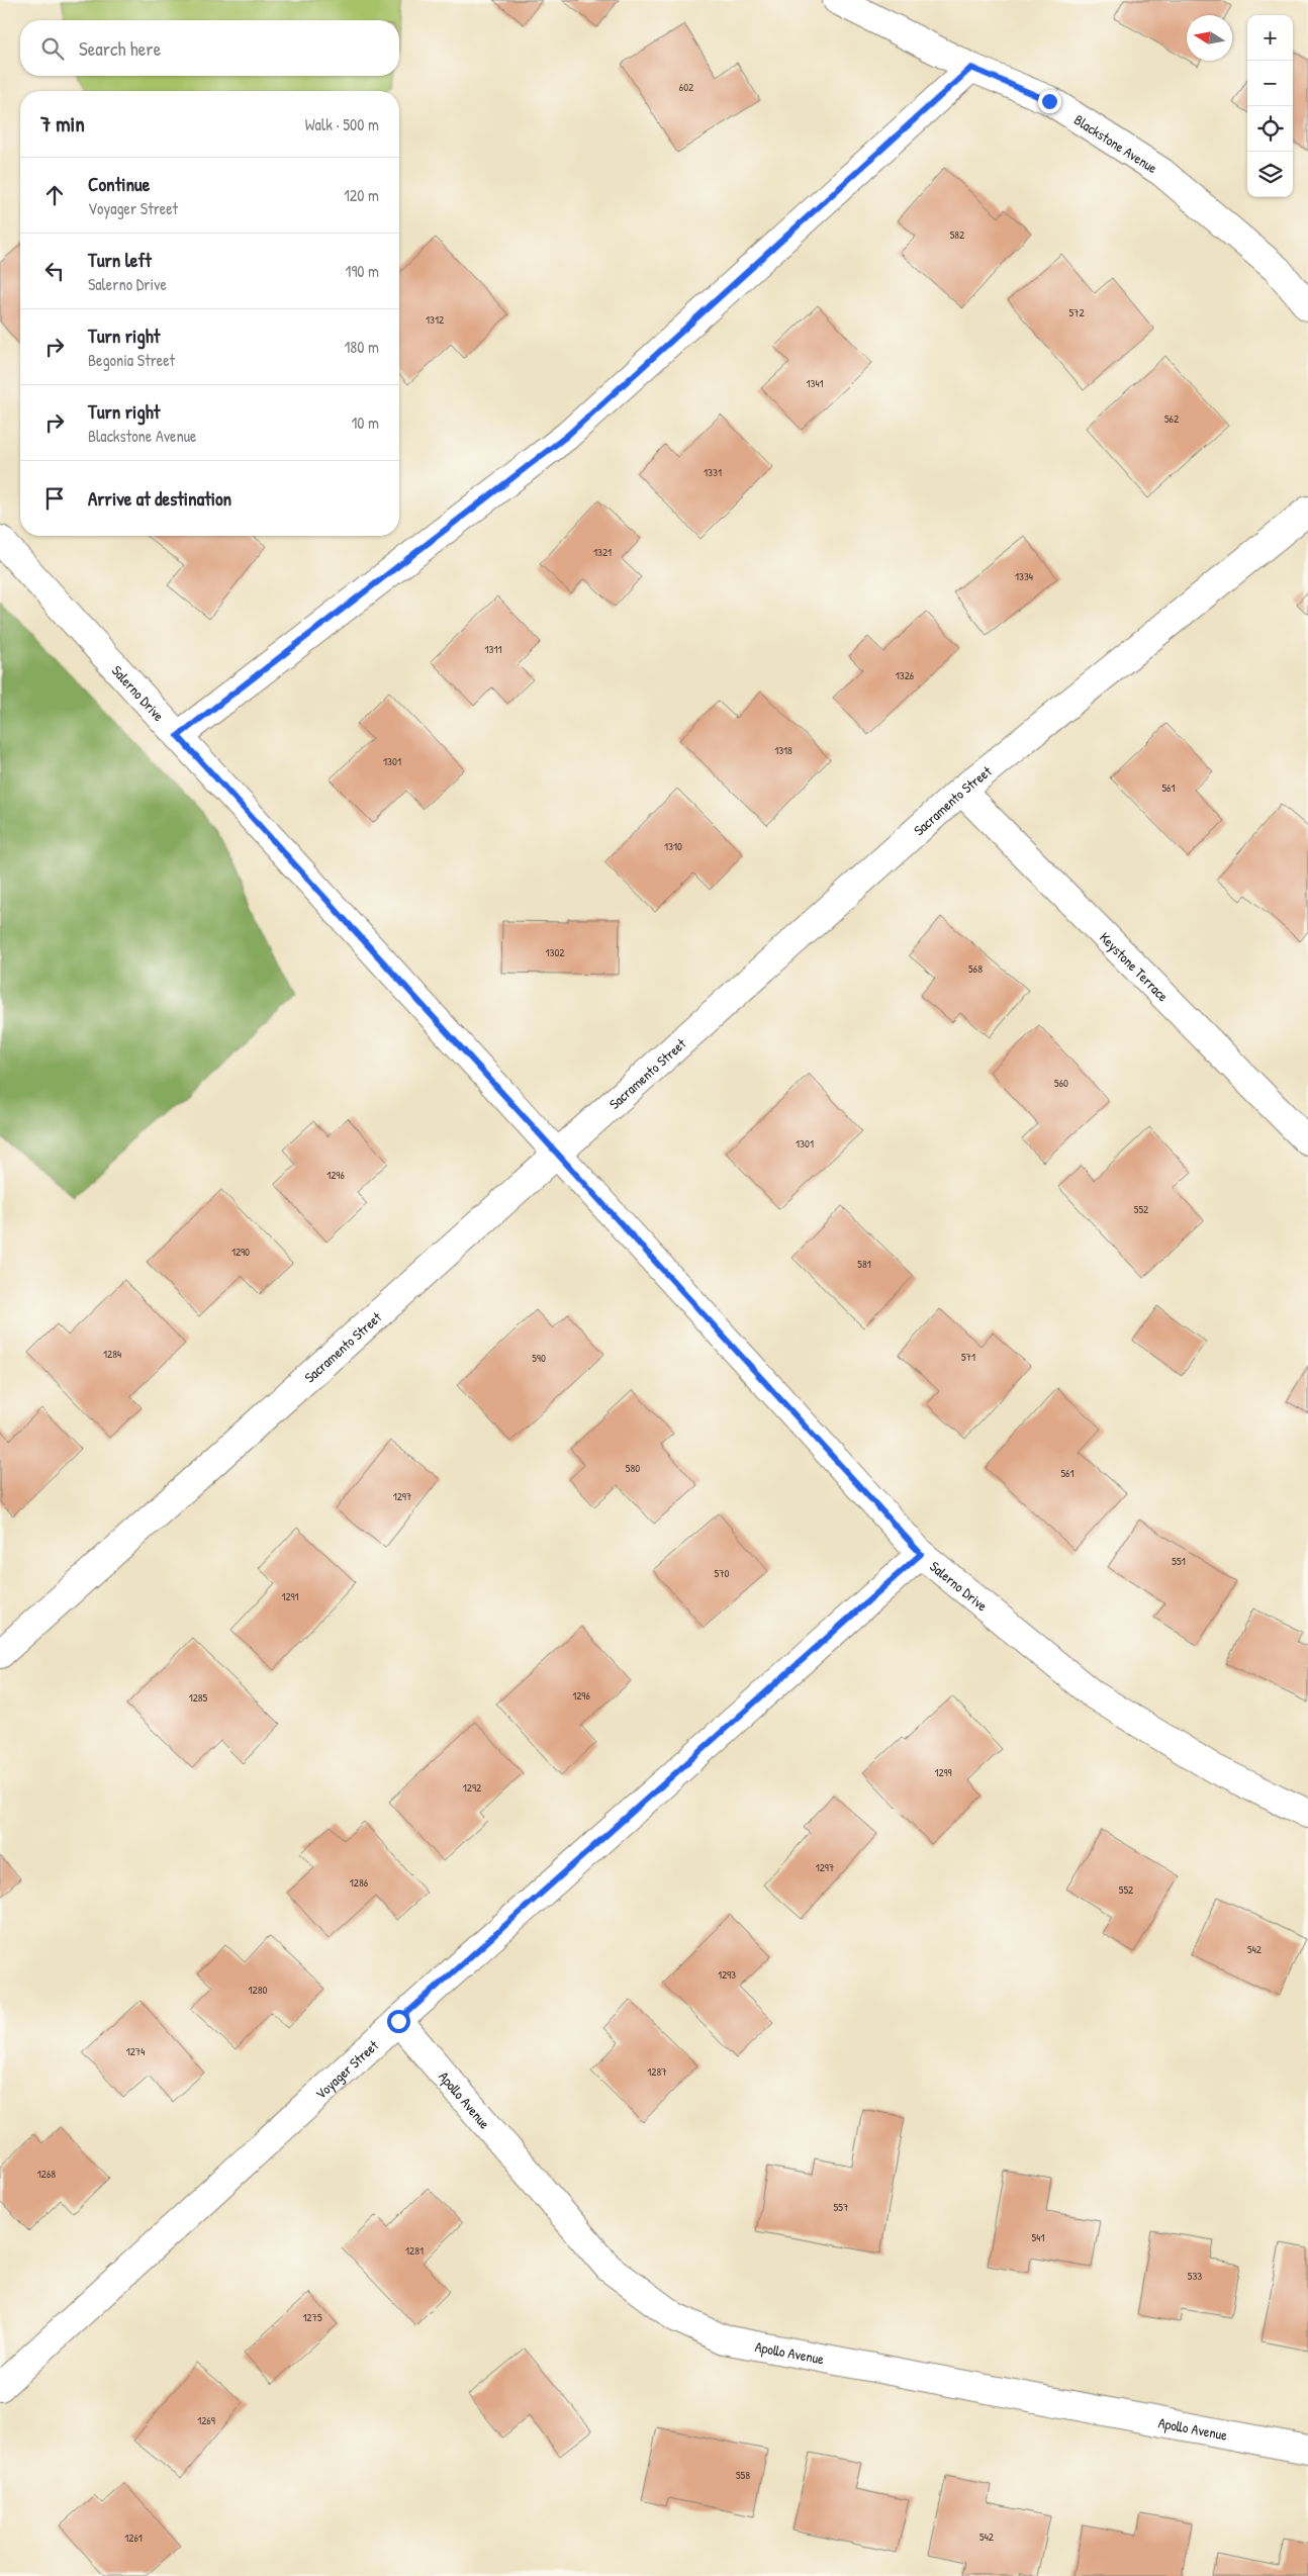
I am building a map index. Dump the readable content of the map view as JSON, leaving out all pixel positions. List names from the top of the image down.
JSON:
{
  "streets": {
    "street": [
      "Blackstone Avenue",
      "Salerno Drive",
      "Sacramento Street",
      "Keystone Terrace",
      "Voyager Street",
      "Apollo Avenue"
    ]
  },
  "crossings": [
    ["Salerno Drive", "Sacramento Street"],
    ["Salerno Drive", "Voyager Street"],
    ["Sacramento Street", "Keystone Terrace"],
    ["Voyager Street", "Apollo Avenue"]
  ],
  "house_numbers": [
    "602",
    "582",
    "572",
    "1312",
    "1341",
    "562",
    "1331",
    "1321",
    "1334",
    "1311",
    "1326",
    "1318",
    "1301",
    "561",
    "1310",
    "1302",
    "568",
    "560",
    "1301",
    "1296",
    "552",
    "1290",
    "581",
    "1284",
    "571",
    "590",
    "580",
    "561",
    "1297",
    "551",
    "570",
    "1291",
    "1296",
    "1285",
    "1299",
    "1292",
    "1297",
    "1286",
    "552",
    "542",
    "1293",
    "1280",
    "1274",
    "1287",
    "1268",
    "557",
    "541",
    "1281",
    "533",
    "1275",
    "1269",
    "558",
    "542",
    "1261"
  ],
  "north": "left",
  "page": {
    "map_buttons": ["+", "−"],
    "search": "Search here",
    "heading": ["7 min", "Walk · 500 m"],
    "list": [
      ["Continue", "Voyager Street", "120 m"],
      ["Turn left", "Salerno Drive", "190 m"],
      ["Turn right", "Begonia Street", "180 m"],
      ["Turn right", "Blackstone Avenue", "10 m"],
      "Arrive at destination"
    ]
  }
}
